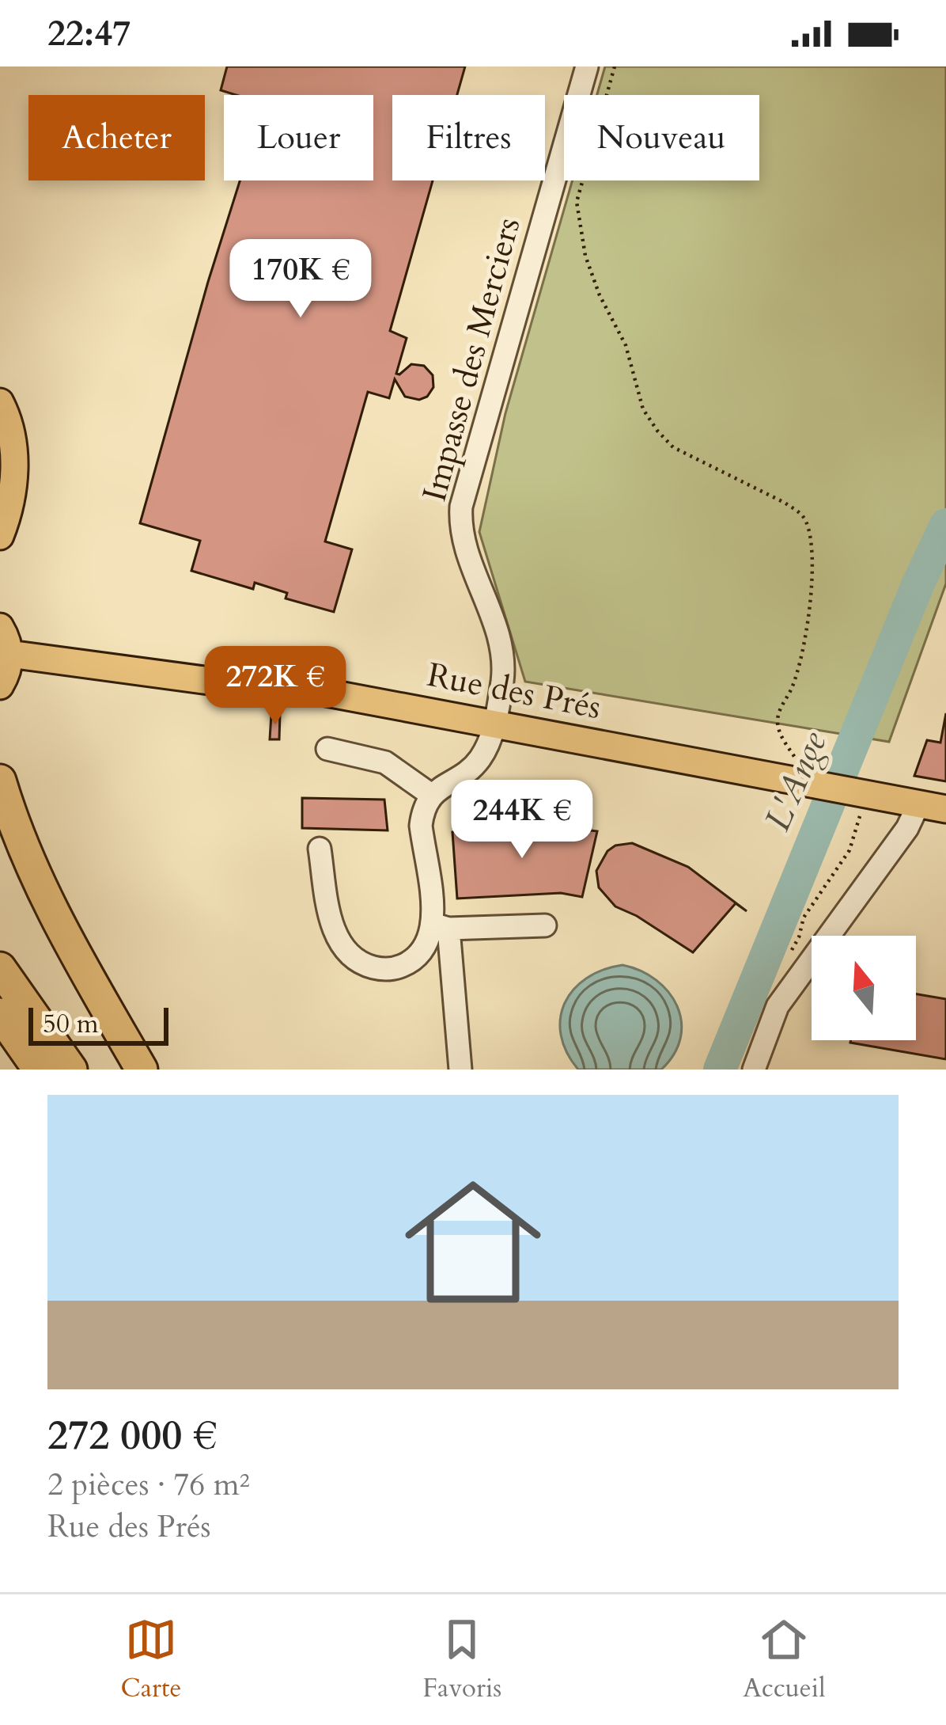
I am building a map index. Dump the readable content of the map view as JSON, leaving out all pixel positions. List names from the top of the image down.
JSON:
{
  "streets": {
    "main road": ["Rue des Prés"],
    "street": ["Impasse des Merciers"]
  },
  "crossings": [
    ["Impasse des Merciers", "Rue des Prés"]
  ],
  "water": ["L'Ange"],
  "scale_bar": "50 m",
  "north": "top",
  "page": {
    "status": "22:47",
    "chip": [
      "Acheter",
      "Louer",
      "Filtres",
      "Nouveau"
    ],
    "price": ["170K €", "272K €", "244K €"],
    "scale": "50 m",
    "list": [
      {
        "name": "272 000 €",
        "note": "2 pièces · 76 m² · Rue des Prés"
      }
    ],
    "tabs": ["Carte", "Favoris", "Accueil"]
  }
}
